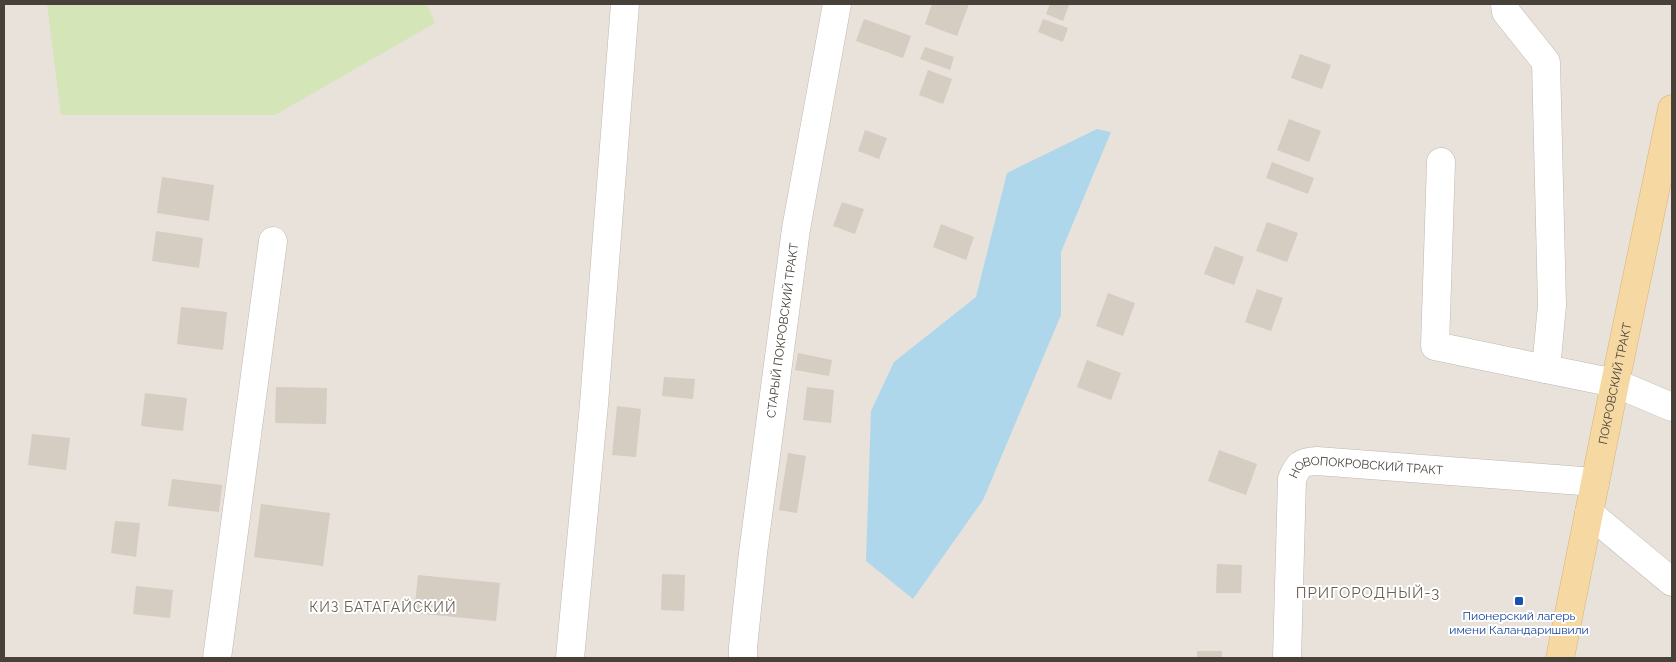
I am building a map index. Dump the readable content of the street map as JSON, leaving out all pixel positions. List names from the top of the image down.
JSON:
{
  "streets": {
    "main road": ["ПОКРОВСКИЙ ТРАКТ"],
    "street": ["СТАРЫЙ ПОКРОВСКИЙ ТРАКТ", "НОВОПОКРОВСКИЙ ТРАКТ"]
  },
  "crossings": [
    ["ПОКРОВСКИЙ ТРАКТ", "НОВОПОКРОВСКИЙ ТРАКТ"]
  ],
  "districts": ["ПРИГОРОДНЫЙ-3", "КИЗ БАТАГАЙСКИЙ"],
  "places": {
    "transit": ["Пионерский лагерь имени Каландаришвили"]
  }
}
